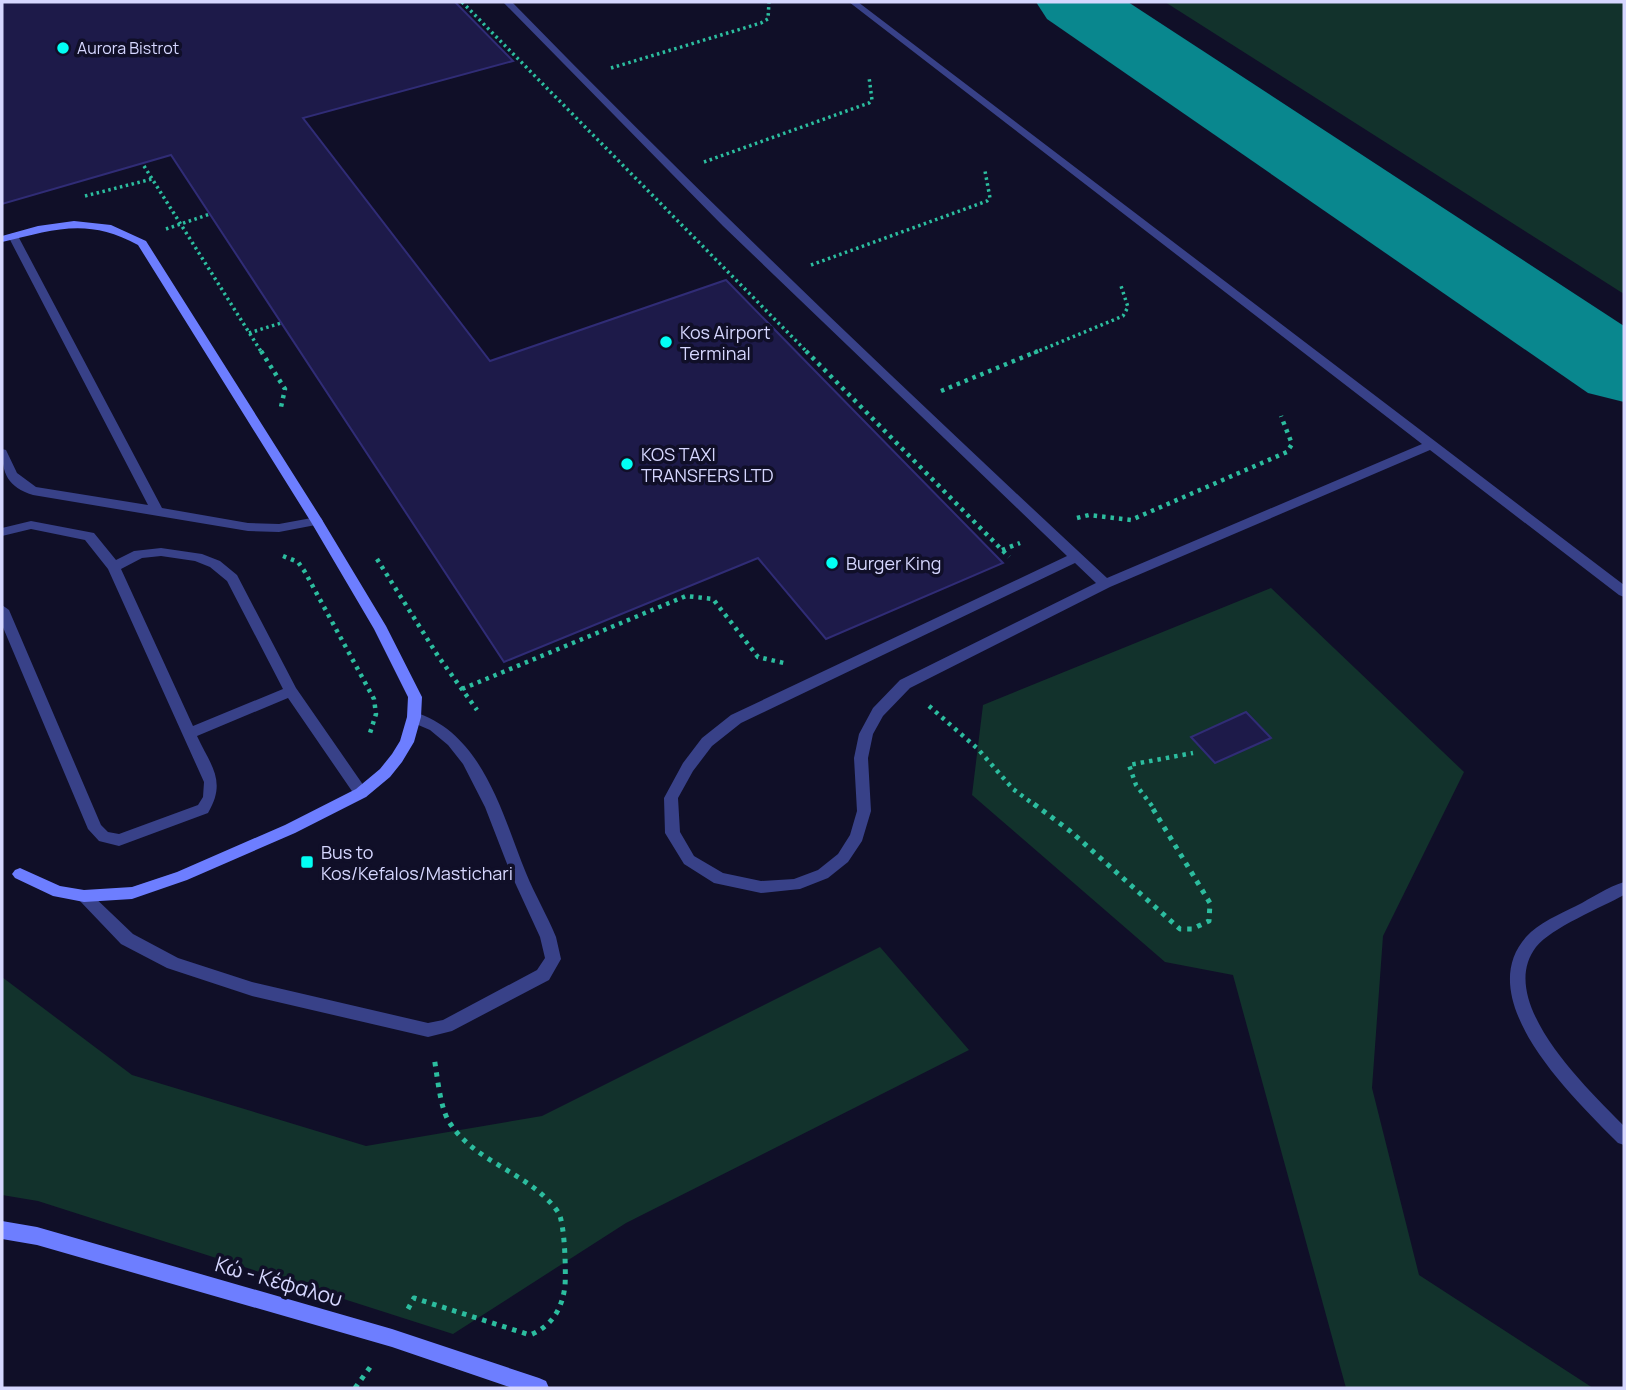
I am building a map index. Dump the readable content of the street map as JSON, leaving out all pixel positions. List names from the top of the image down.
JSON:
{
  "streets": {
    "street": ["Κώ - Κέφαλου"]
  },
  "places": {
    "other": [
      "Aurora Bistrot",
      "Kos Airport Terminal",
      "KOS TAXI TRANSFERS LTD",
      "Burger King"
    ],
    "transit": ["Bus to Kos/Kefalos/Mastichari"]
  }
}
